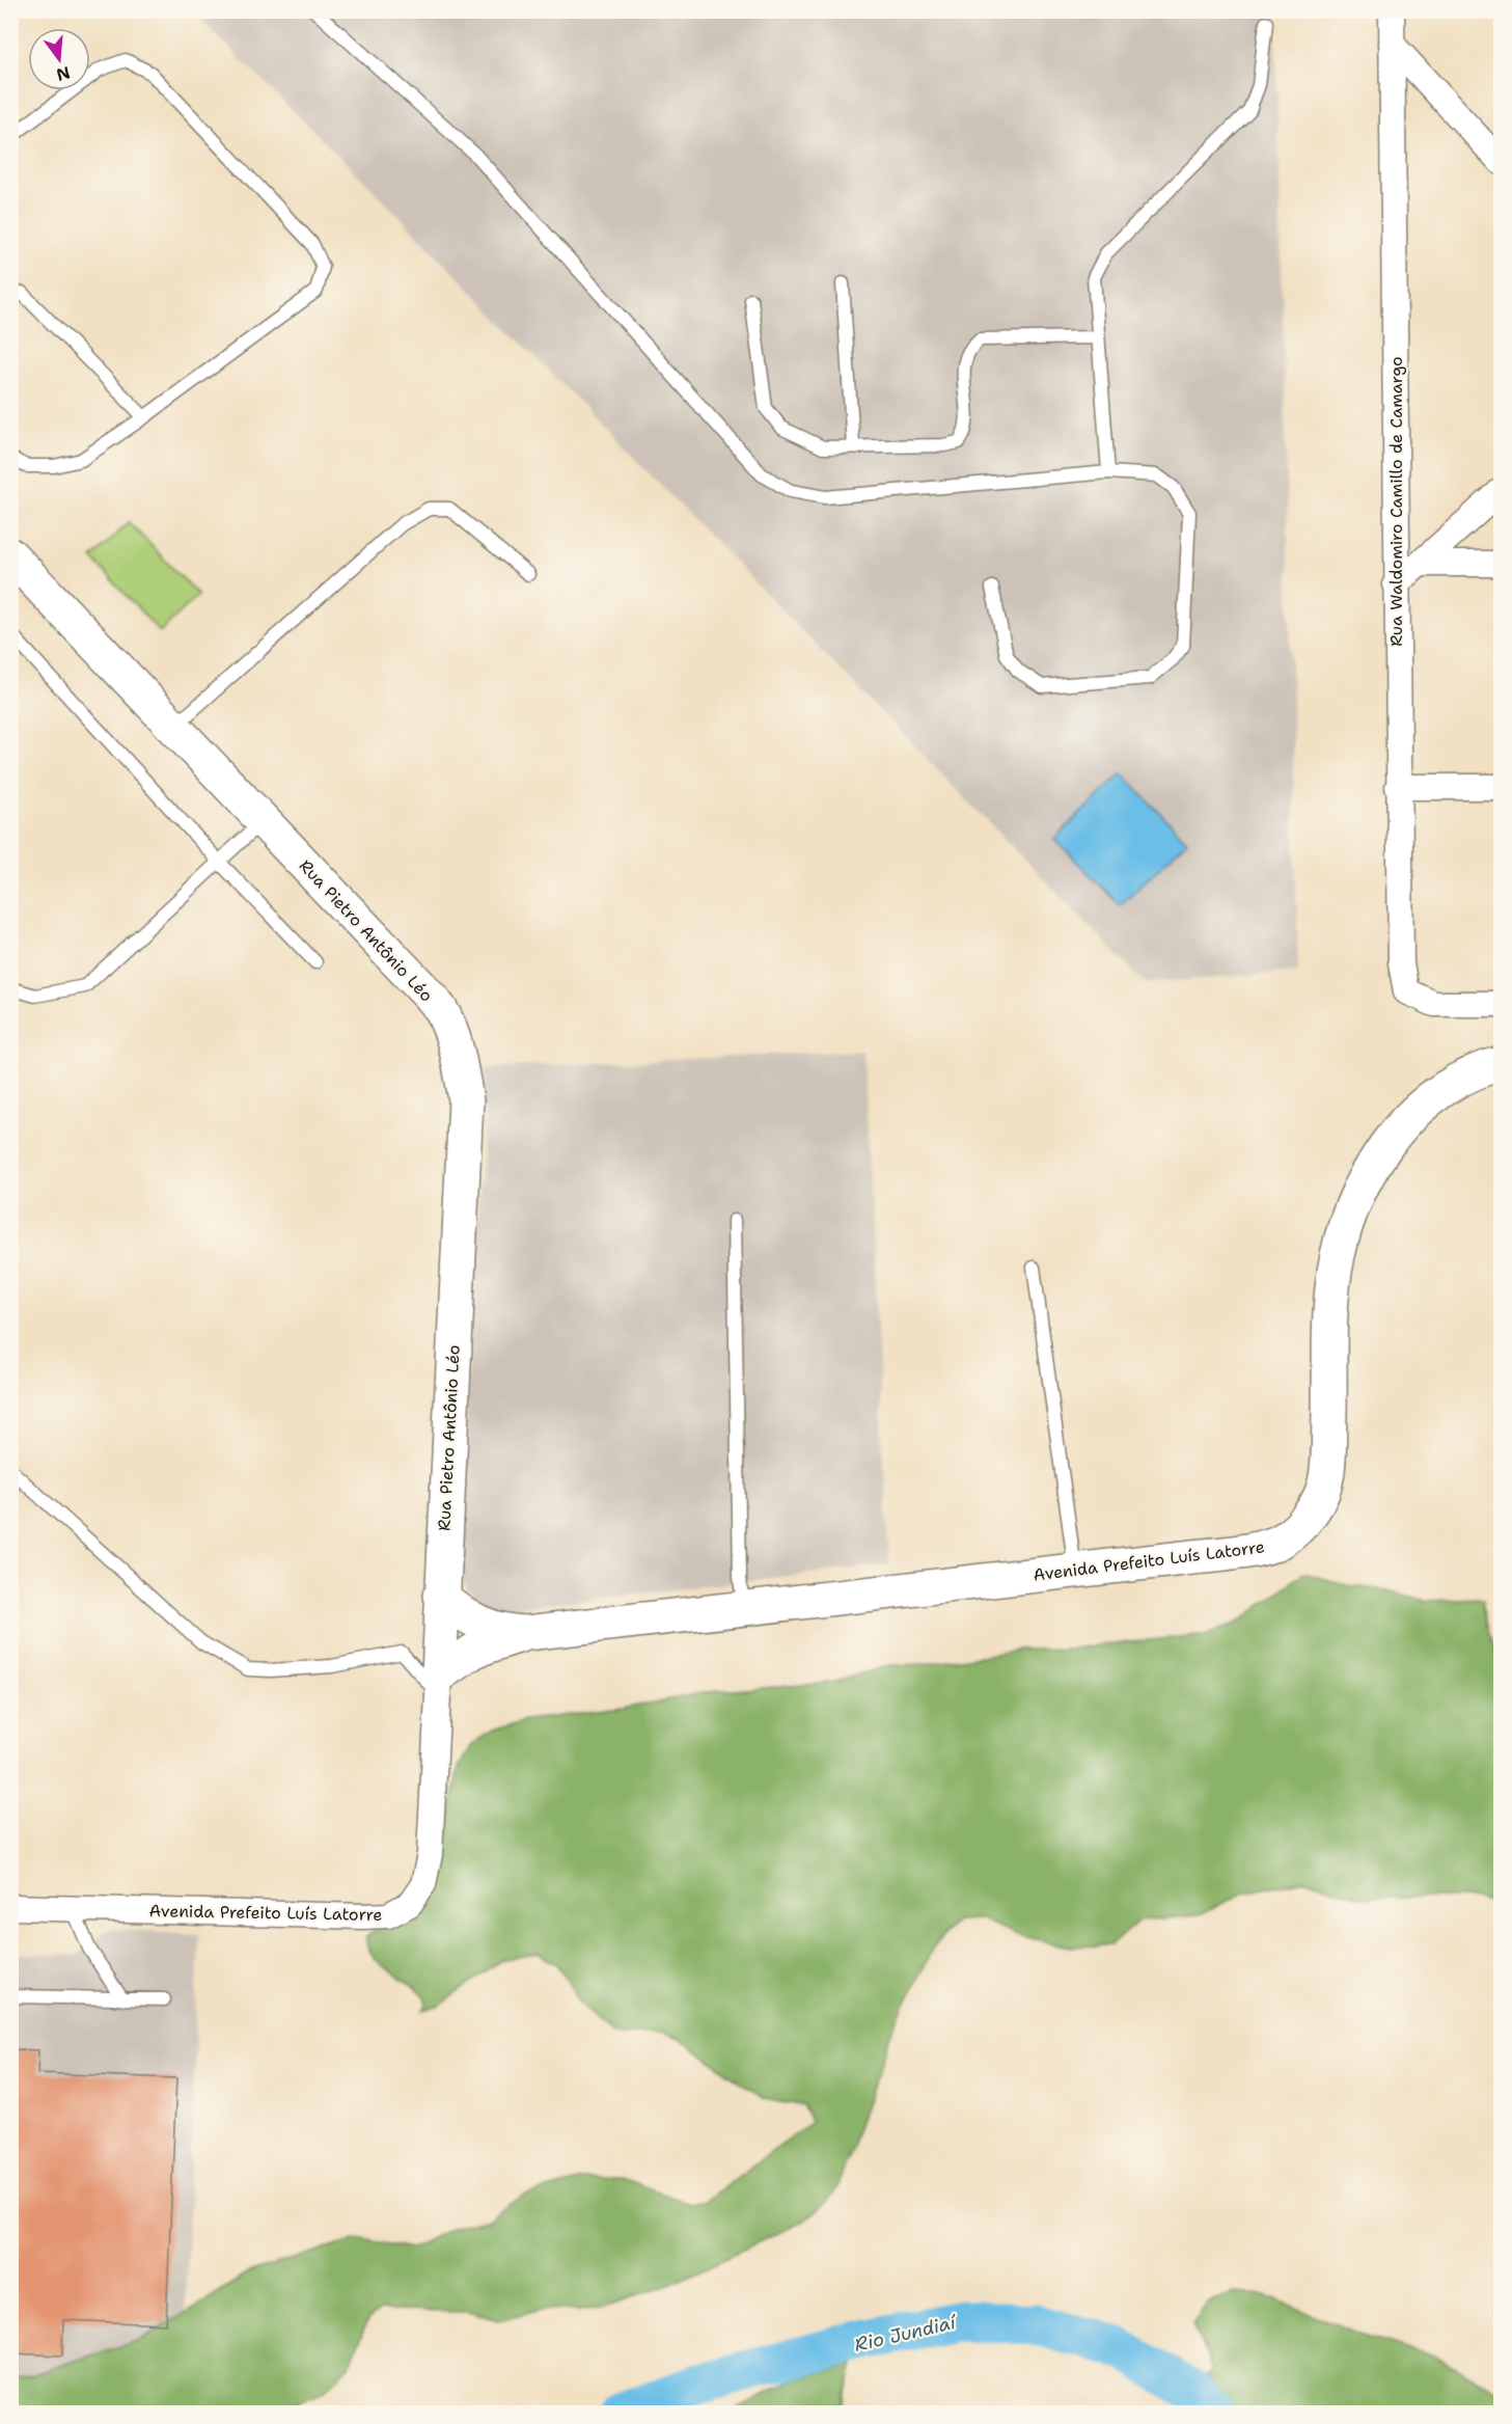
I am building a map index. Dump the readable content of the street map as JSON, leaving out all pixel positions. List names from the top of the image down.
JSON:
{
  "streets": {
    "main road": ["Rua Pietro Antônio Léo", "Avenida Prefeito Luís Latorre"],
    "street": ["Rua Waldomiro Camillo de Camargo"]
  },
  "crossings": [
    ["Rua Pietro Antônio Léo", "Avenida Prefeito Luís Latorre"]
  ],
  "water": ["Rio Jundiaí"],
  "north": "bottom"
}
